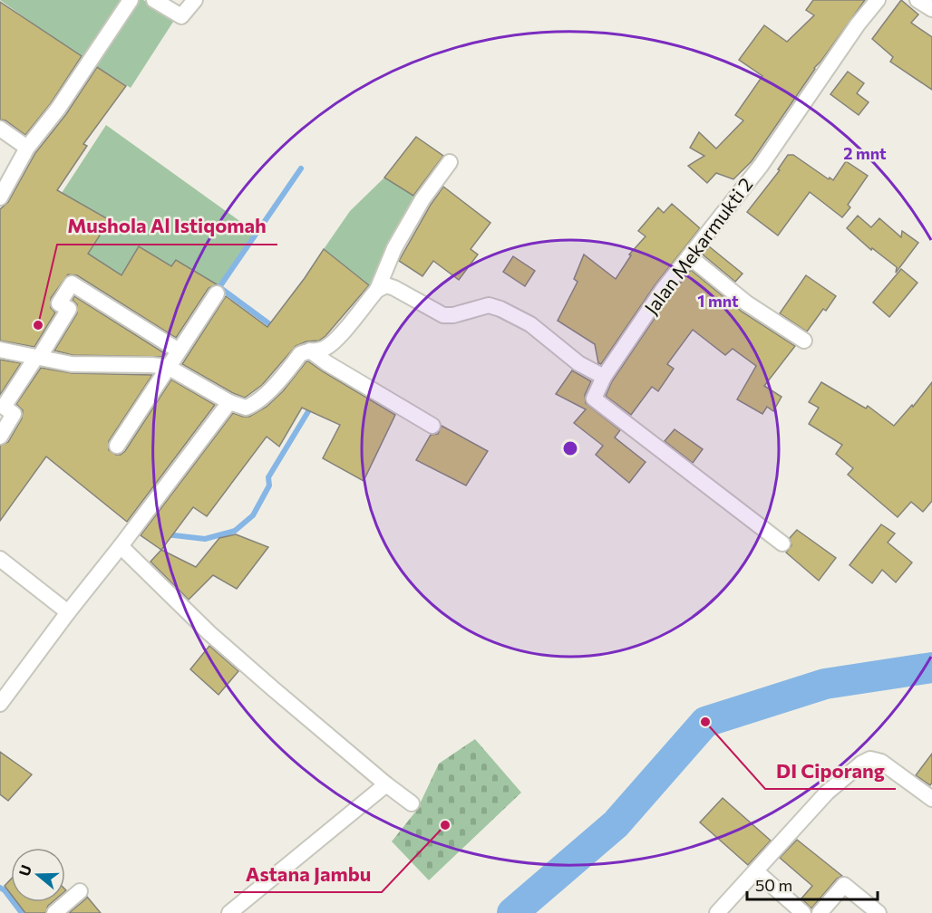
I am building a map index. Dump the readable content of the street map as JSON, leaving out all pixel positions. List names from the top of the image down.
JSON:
{
  "streets": {
    "street": ["Jalan Mekarmukti 2"]
  },
  "places": ["Mushola Al Istiqomah", "DI Ciporang", "Astana Jambu"],
  "scale_bar": "50 m",
  "north": "left",
  "rings": ["2 mnt", "1 mnt"]
}
